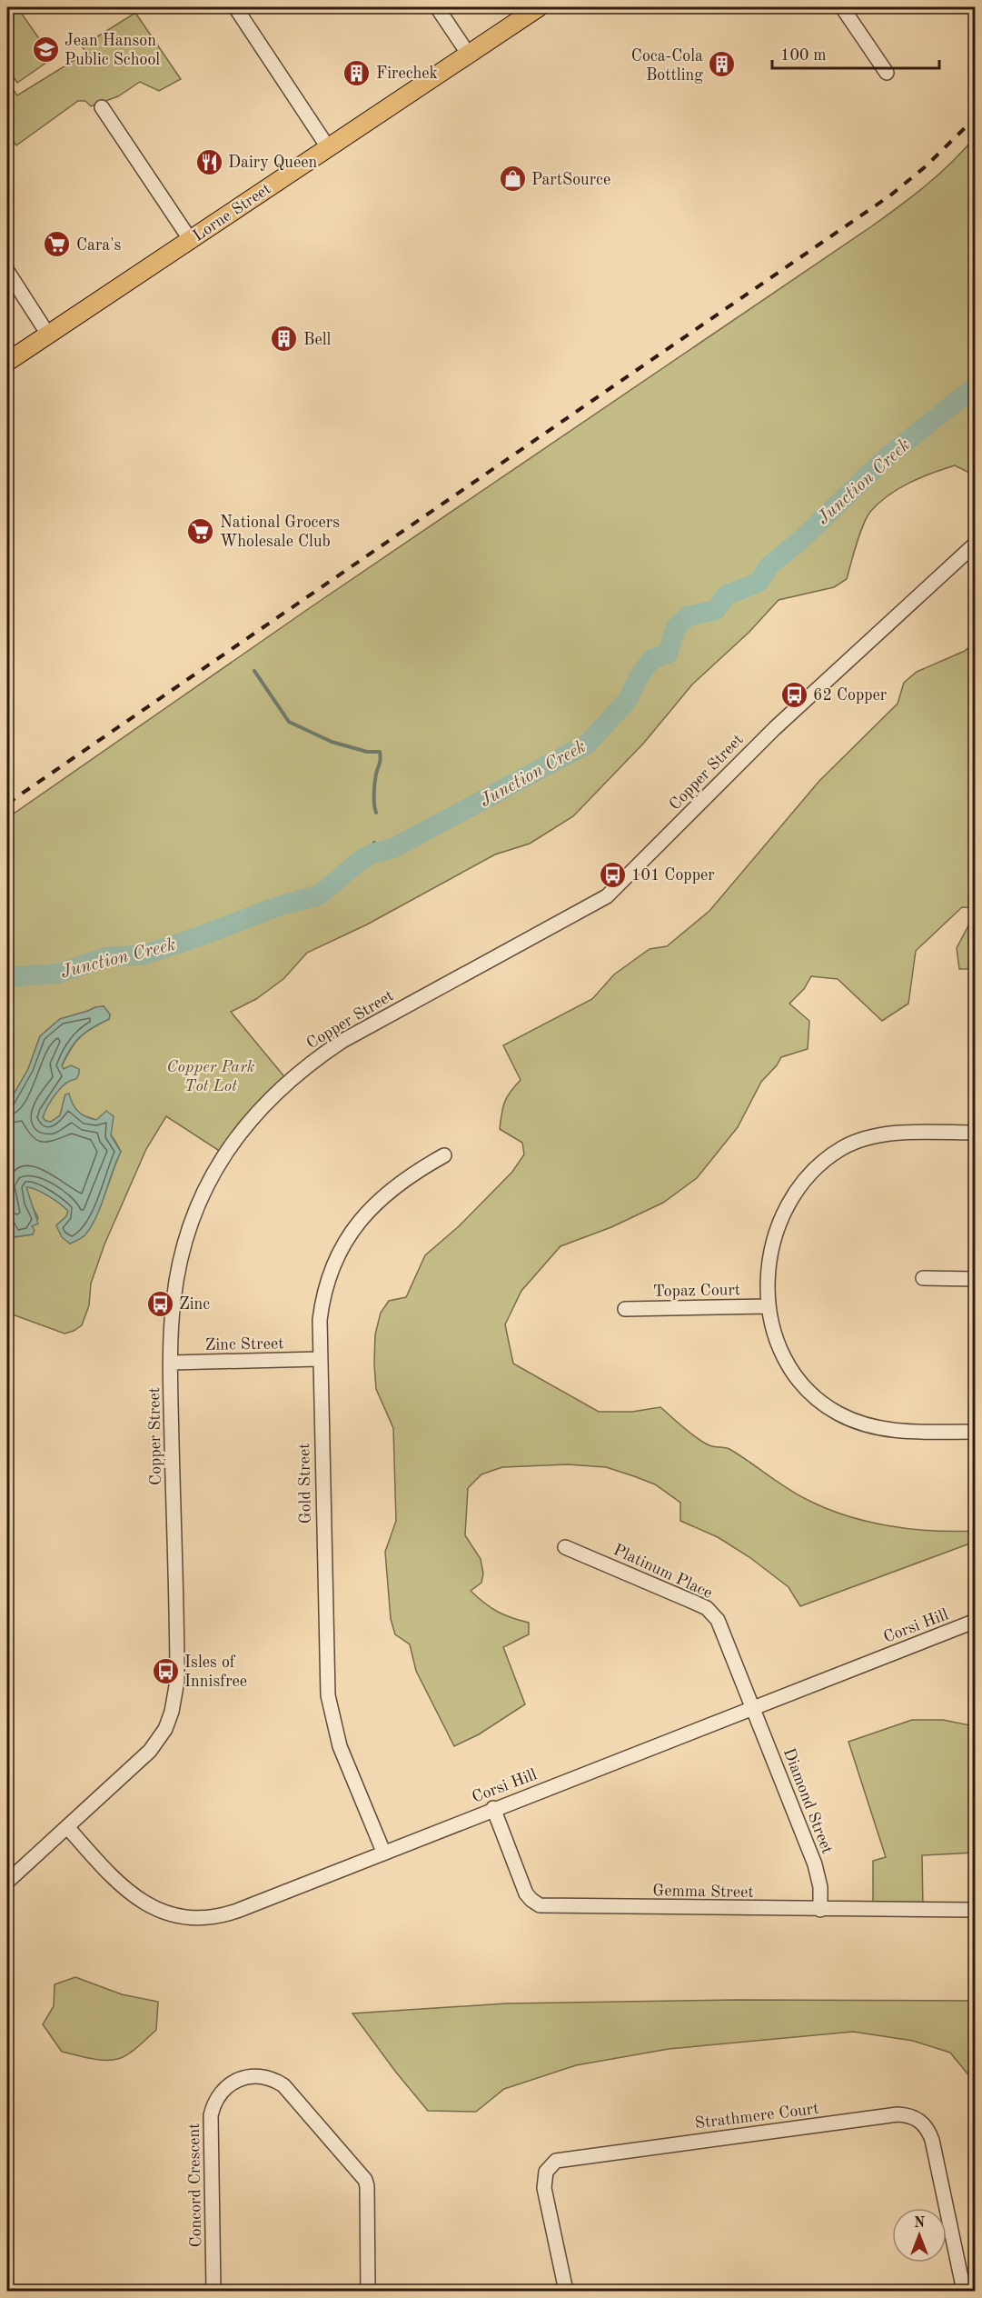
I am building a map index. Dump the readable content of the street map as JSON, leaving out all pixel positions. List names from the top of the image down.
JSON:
{
  "streets": {
    "main road": ["Lorne Street"],
    "street": [
      "Copper Street",
      "Topaz Court",
      "Zinc Street",
      "Gold Street",
      "Platinum Place",
      "Corsi Hill",
      "Diamond Street",
      "Gemma Street",
      "Strathmere Court",
      "Concord Crescent"
    ]
  },
  "crossings": [
    ["Copper Street", "Zinc Street"],
    ["Copper Street", "Corsi Hill"],
    ["Zinc Street", "Gold Street"],
    ["Gold Street", "Corsi Hill"],
    ["Platinum Place", "Corsi Hill"],
    ["Platinum Place", "Diamond Street"],
    ["Corsi Hill", "Diamond Street"],
    ["Corsi Hill", "Gemma Street"],
    ["Diamond Street", "Gemma Street"]
  ],
  "water": ["Junction Creek"],
  "parks": ["Copper Park Tot Lot"],
  "places": {
    "school or university": ["Jean Hanson Public School"],
    "building": ["Coca-Cola Bottling", "Firechek", "Bell"],
    "restaurant": ["Dairy Queen"],
    "shop": ["PartSource"],
    "supermarket": ["Cara's", "National Grocers Wholesale Club"],
    "bus stop": [
      "62 Copper",
      "101 Copper",
      "Zinc",
      "Isles of Innisfree"
    ]
  },
  "scale_bar": "100 m",
  "north": "top"
}
